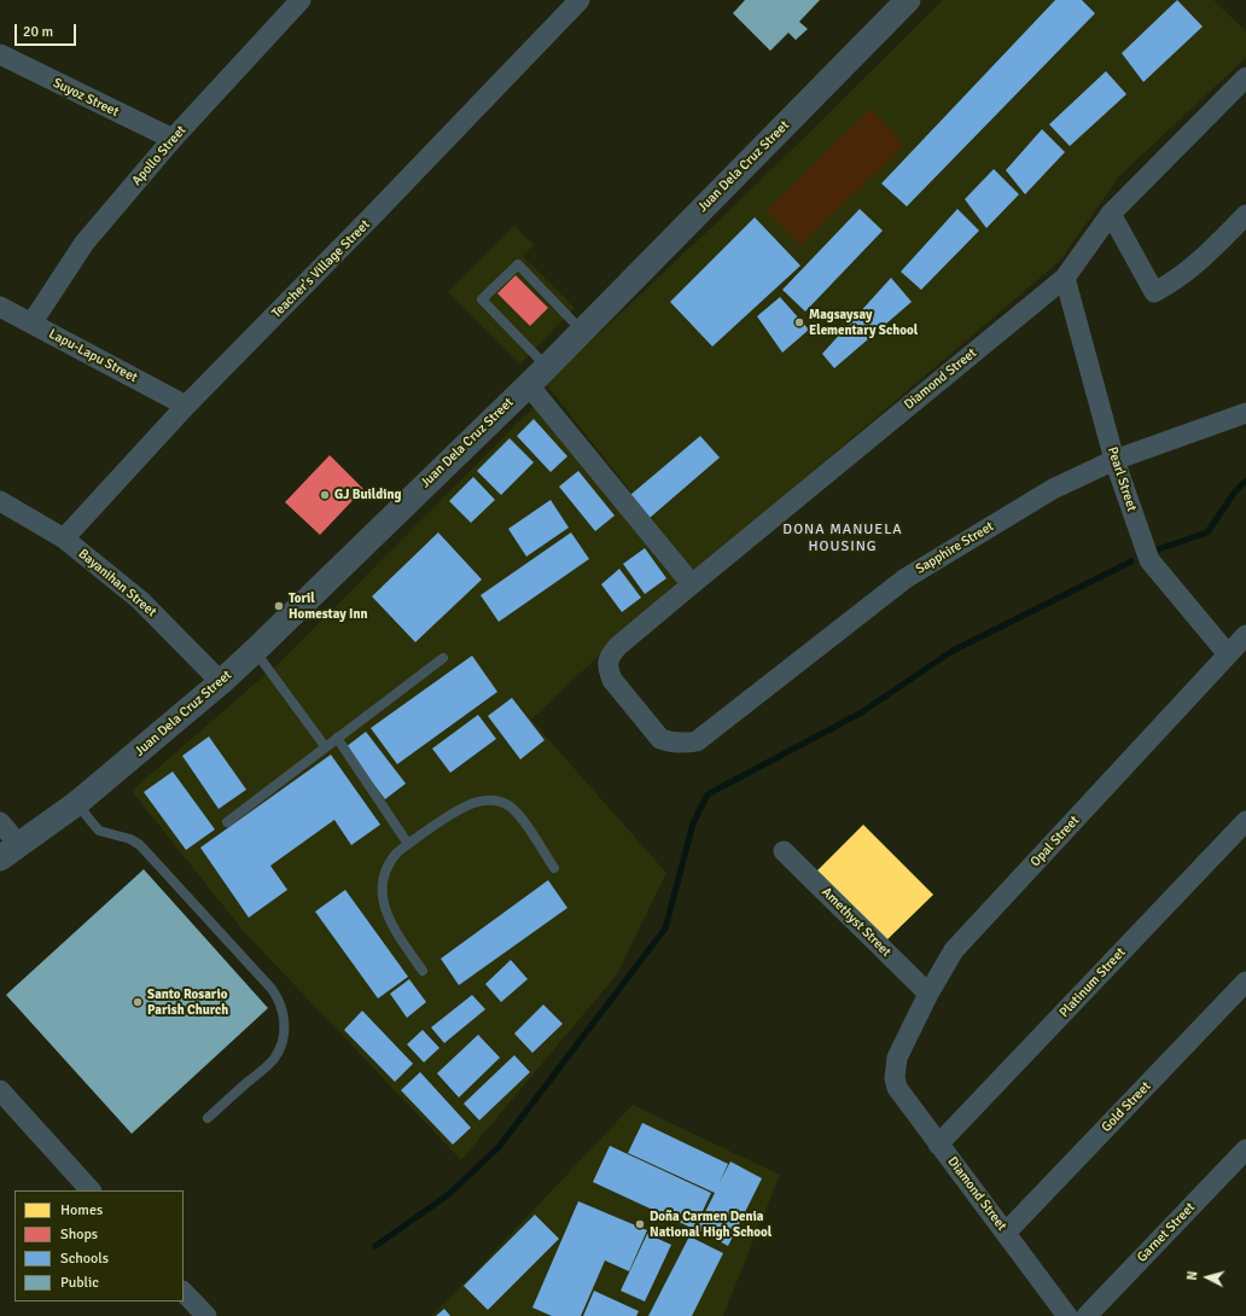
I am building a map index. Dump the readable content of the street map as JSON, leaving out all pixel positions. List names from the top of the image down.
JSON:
{
  "streets": {
    "street": [
      "Suyoz Street",
      "Apollo Street",
      "Juan Dela Cruz Street",
      "Teacher's Village Street",
      "Lapu-Lapu Street",
      "Diamond Street",
      "Pearl Street",
      "Sapphire Street",
      "Bayanihan Street",
      "Opal Street",
      "Amethyst Street",
      "Platinum Street",
      "Gold Street",
      "Garnet Street"
    ]
  },
  "crossings": [
    ["Suyoz Street", "Apollo Street"],
    ["Apollo Street", "Lapu-Lapu Street"],
    ["Juan Dela Cruz Street", "Bayanihan Street"],
    ["Teacher's Village Street", "Lapu-Lapu Street"],
    ["Teacher's Village Street", "Bayanihan Street"],
    ["Diamond Street", "Pearl Street"],
    ["Diamond Street", "Sapphire Street"],
    ["Diamond Street", "Opal Street"],
    ["Diamond Street", "Platinum Street"],
    ["Diamond Street", "Gold Street"],
    ["Pearl Street", "Sapphire Street"],
    ["Pearl Street", "Opal Street"],
    ["Opal Street", "Amethyst Street"]
  ],
  "districts": ["DONA MANUELA HOUSING"],
  "places": [
    "Magsaysay Elementary School",
    "GJ Building",
    "Toril Homestay Inn",
    "Santo Rosario Parish Church",
    "Doña Carmen Denia National High School"
  ],
  "legend": [
    "Homes",
    "Shops",
    "Schools",
    "Public"
  ],
  "scale_bar": "20 m",
  "north": "left"
}
